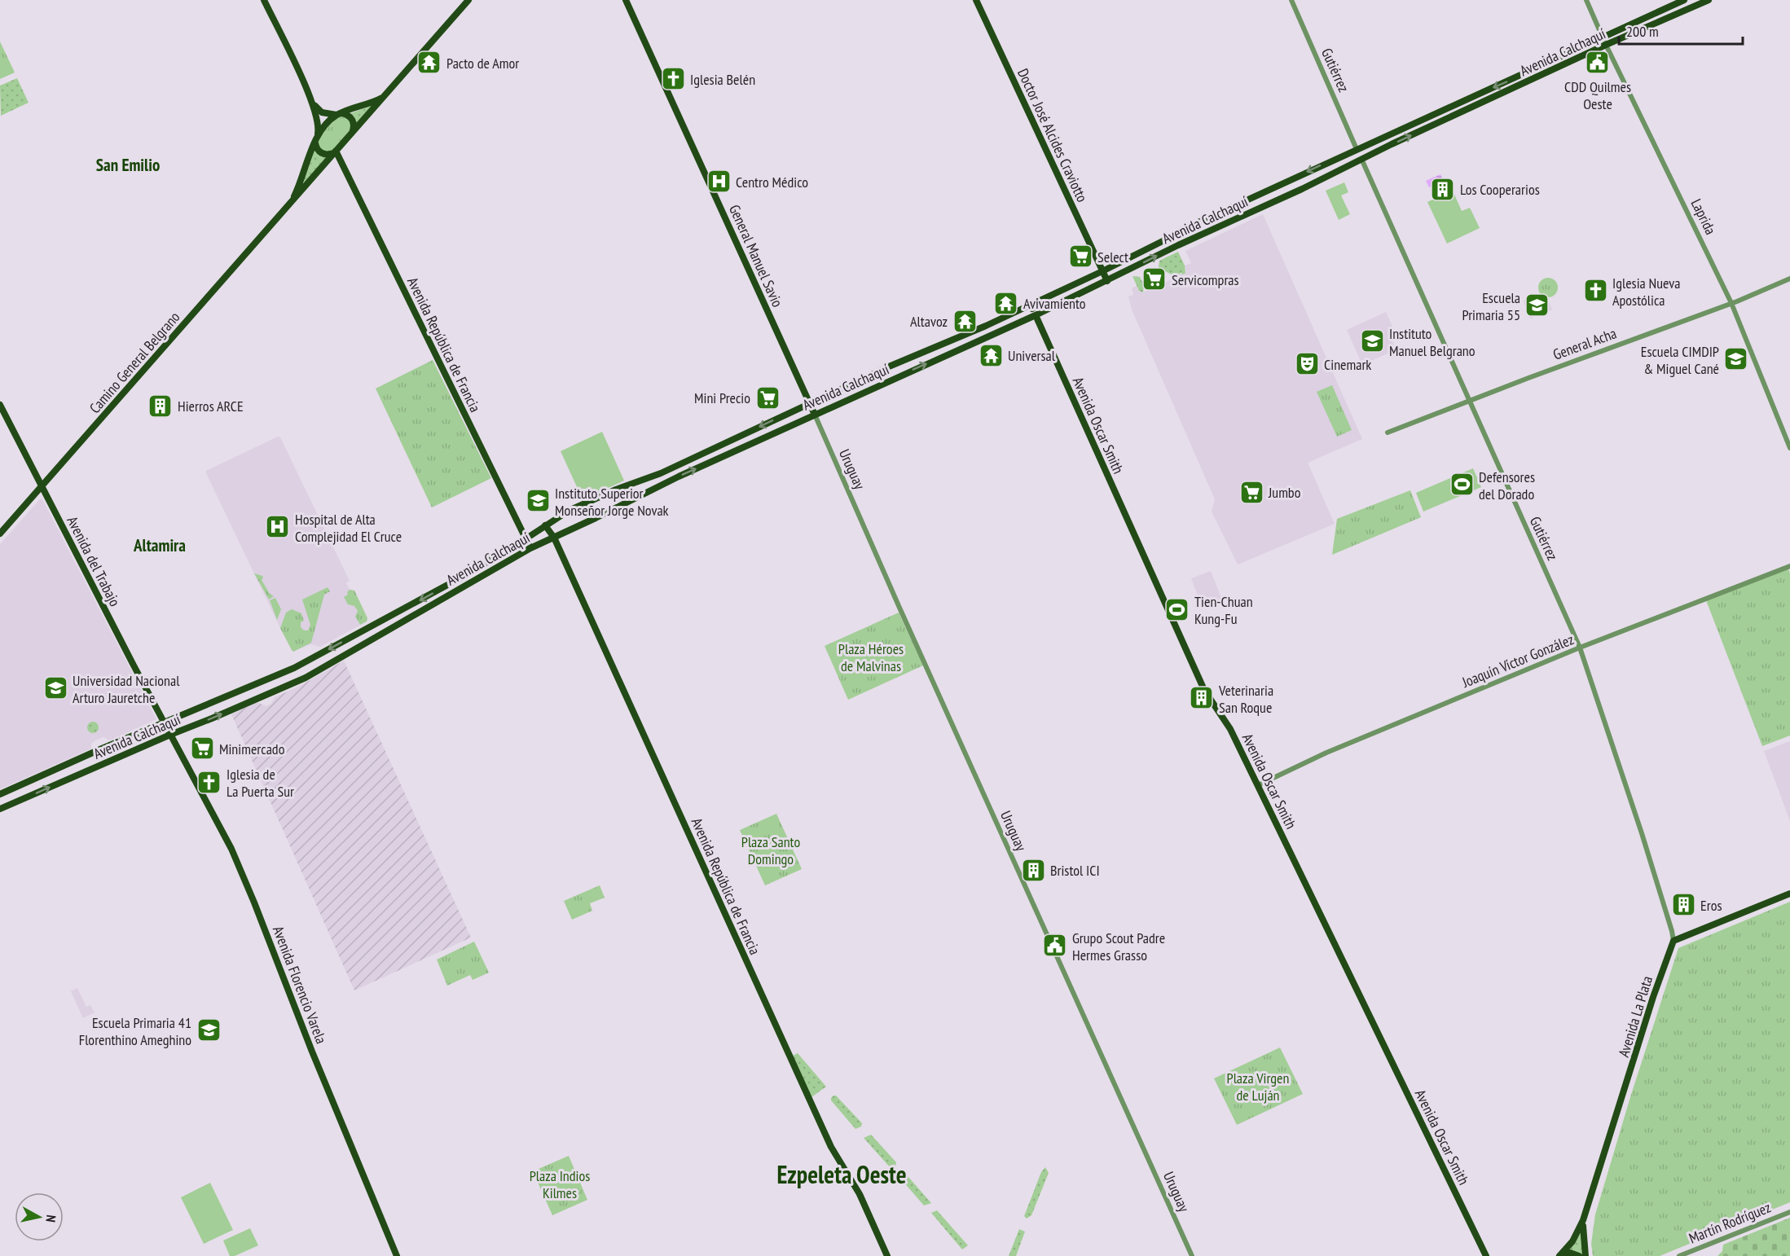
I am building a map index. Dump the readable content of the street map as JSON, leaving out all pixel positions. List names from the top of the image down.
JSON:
{
  "streets": {
    "main road": [
      "Avenida Calchaquí",
      "Doctor José Alcides Craviotto",
      "General Manuel Savio",
      "Avenida República de Francia",
      "Camino General Belgrano",
      "Avenida Oscar Smith",
      "Avenida del Trabajo",
      "Avenida Florencio Varela",
      "Avenida La Plata"
    ],
    "street": [
      "Gutiérrez",
      "Laprida",
      "General Acha",
      "Uruguay",
      "Joaquín Víctor González",
      "Martín Rodríguez"
    ]
  },
  "crossings": [
    ["Avenida Calchaquí", "Gutiérrez"],
    ["Avenida Calchaquí", "Doctor José Alcides Craviotto"],
    ["Avenida Calchaquí", "Laprida"],
    ["Avenida Calchaquí", "General Manuel Savio"],
    ["Avenida Calchaquí", "Avenida República de Francia"],
    ["Avenida Calchaquí", "Avenida Oscar Smith"],
    ["Avenida Calchaquí", "Uruguay"],
    ["Avenida Calchaquí", "Avenida del Trabajo"],
    ["Avenida Calchaquí", "Avenida Florencio Varela"],
    ["Gutiérrez", "General Acha"],
    ["Gutiérrez", "Joaquín Víctor González"],
    ["Gutiérrez", "Avenida La Plata"],
    ["Laprida", "General Acha"],
    ["General Manuel Savio", "Uruguay"],
    ["Avenida República de Francia", "Camino General Belgrano"],
    ["Camino General Belgrano", "Avenida del Trabajo"],
    ["Avenida Oscar Smith", "Joaquín Víctor González"],
    ["Avenida del Trabajo", "Avenida Florencio Varela"]
  ],
  "districts": ["San Emilio", "Altamira", "Ezpeleta Oeste"],
  "parks": [
    "Plaza Héroes de Malvinas",
    "Plaza Santo Domingo",
    "Plaza Virgen de Luján",
    "Plaza Indios Kilmes"
  ],
  "places": {
    "temple": [
      "Pacto de Amor",
      "Avivamiento",
      "Altavoz",
      "Universal"
    ],
    "public building": ["CDD Quilmes Oeste", "Grupo Scout Padre Hermes Grasso"],
    "church": ["Iglesia Belén", "Iglesia Nueva Apostólica", "Iglesia de La Puerta Sur"],
    "hospital": ["Centro Médico", "Hospital de Alta Complejidad El Cruce"],
    "building": [
      "Los Cooperarios",
      "Hierros ARCE",
      "Veterinaria San Roque",
      "Bristol ICI",
      "Eros"
    ],
    "supermarket": [
      "Select",
      "Servicompras",
      "Mini Precio",
      "Jumbo",
      "Minimercado"
    ],
    "school or university": [
      "Escuela Primaria 55",
      "Instituto Manuel Belgrano",
      "Escuela CIMDIP & Miguel Cané",
      "Instituto Superior Monseñor Jorge Novak",
      "Universidad Nacional Arturo Jauretche",
      "Escuela Primaria 41 Florenthino Ameghino"
    ],
    "theatre": ["Cinemark"],
    "sports": ["Defensores del Dorado", "Tien-Chuan Kung-Fu"]
  },
  "scale_bar": "200 m",
  "north": "right"
}
